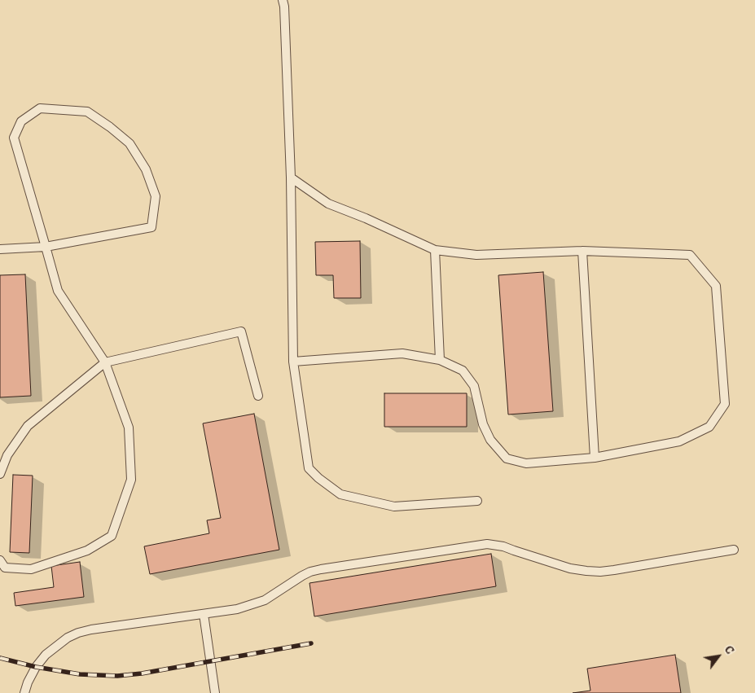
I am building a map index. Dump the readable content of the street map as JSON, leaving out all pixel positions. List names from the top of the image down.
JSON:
{
  "north": "top right"
}
